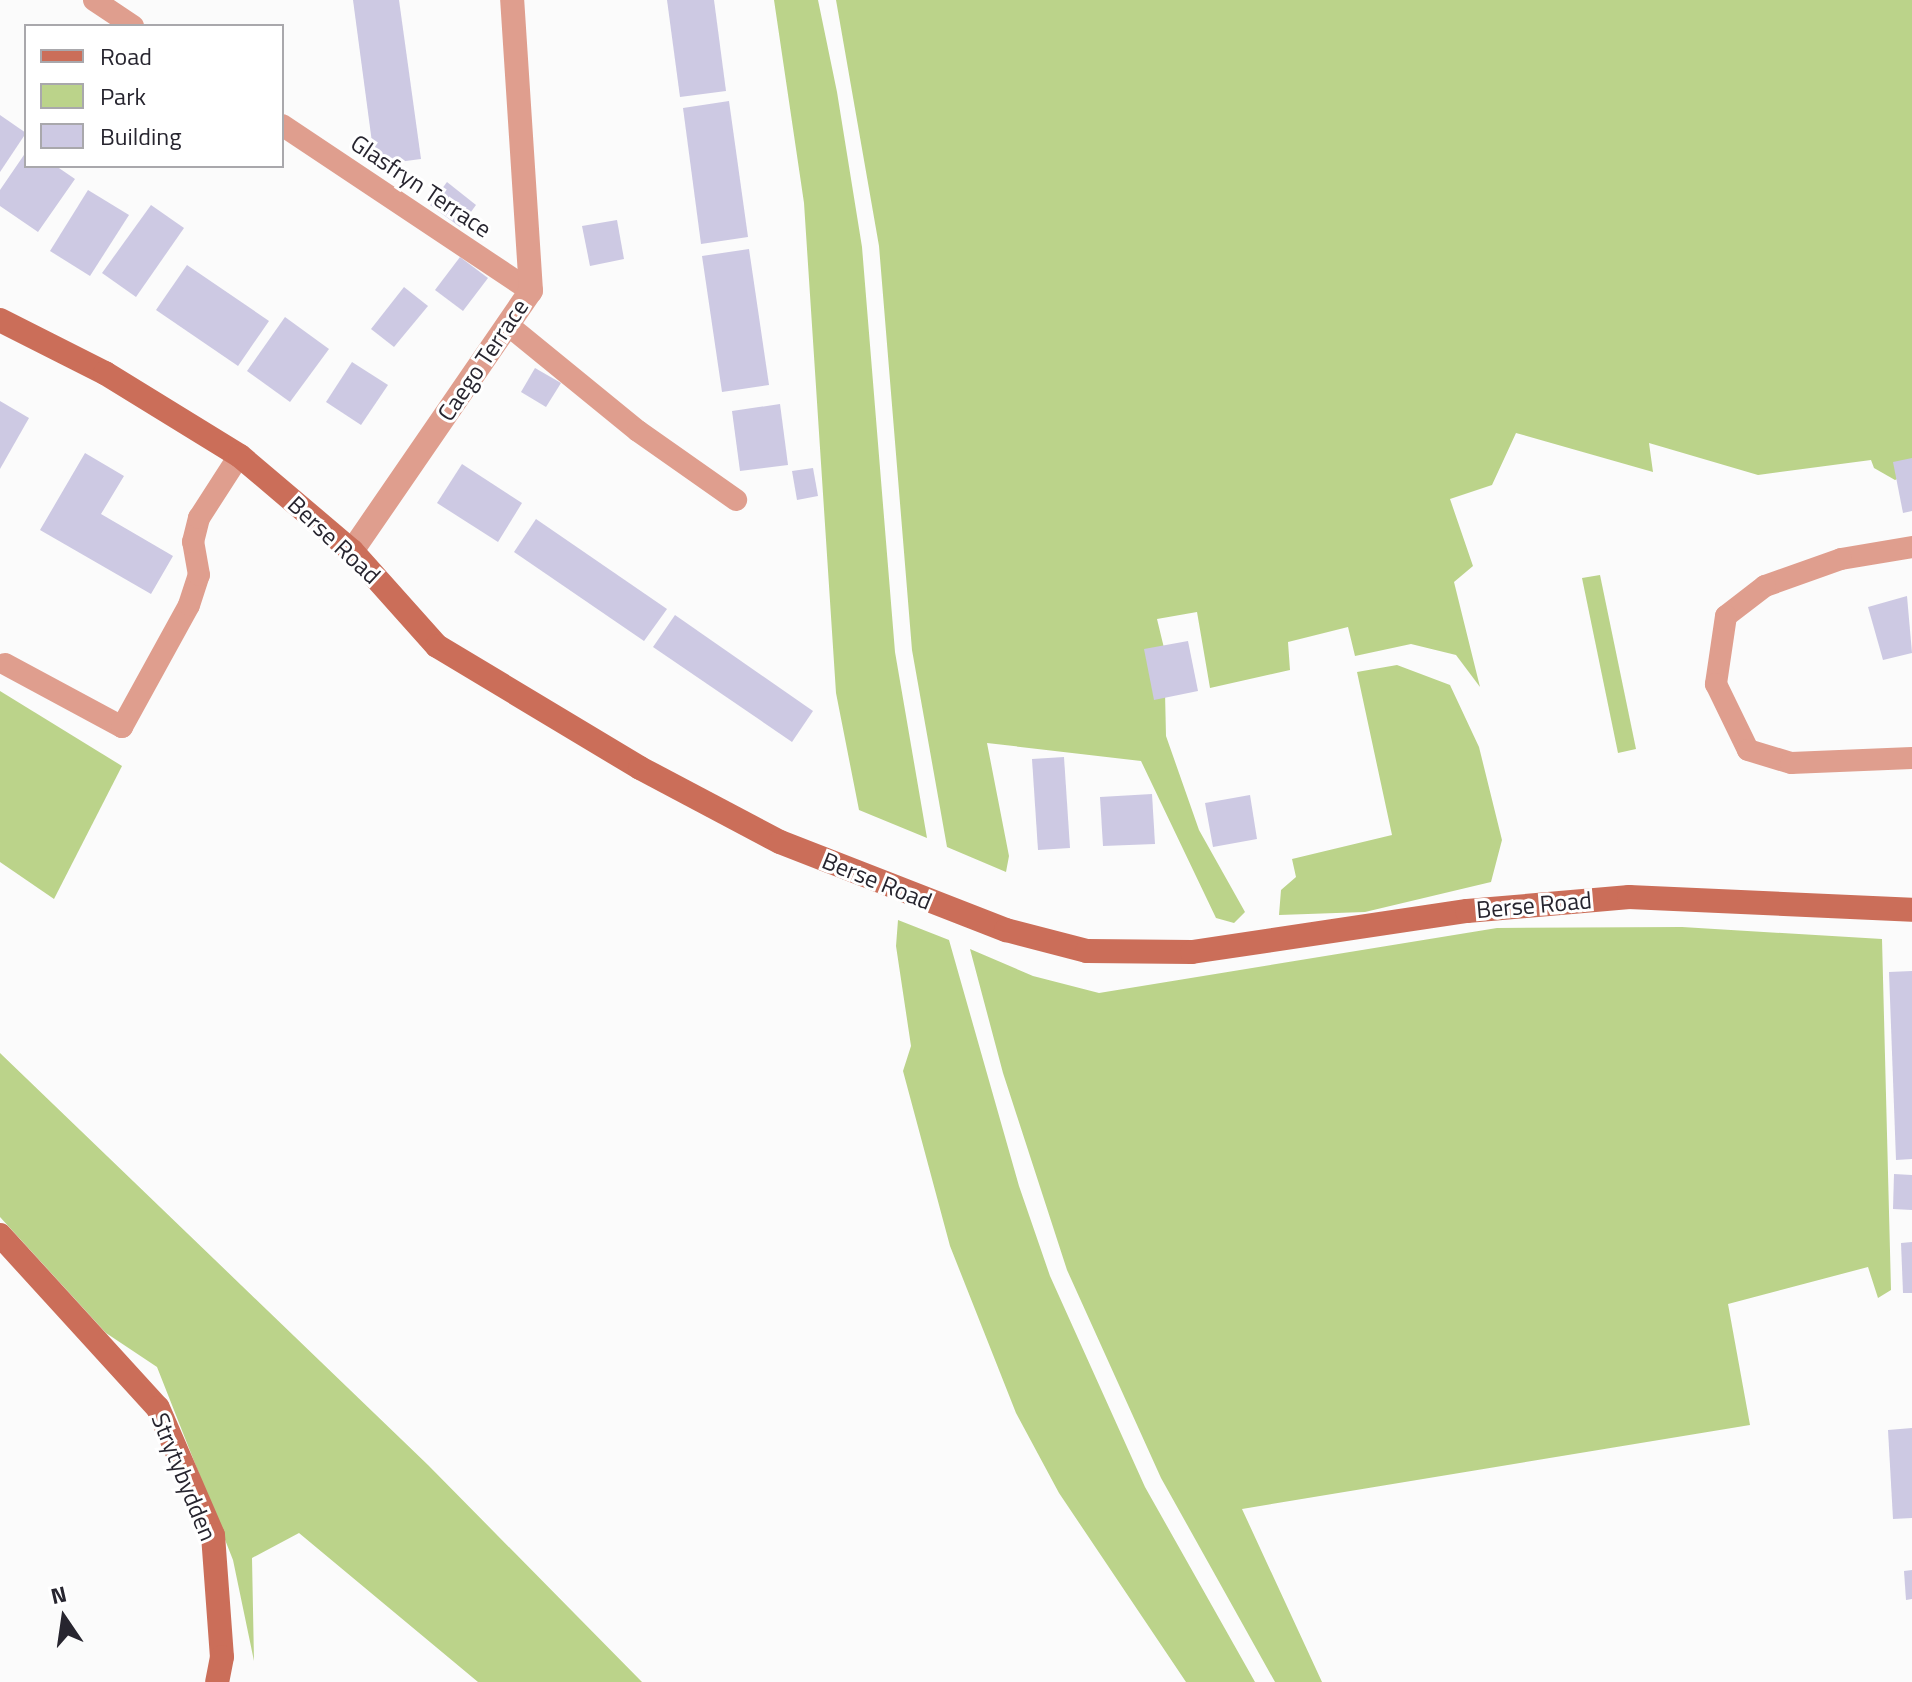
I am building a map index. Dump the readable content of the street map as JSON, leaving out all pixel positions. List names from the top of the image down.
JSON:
{
  "streets": {
    "main road": ["Berse Road", "Strytybydden"],
    "street": ["Caego Terrace"],
    "lane": ["Glasfryn Terrace"]
  },
  "crossings": [
    ["Glasfryn Terrace", "Caego Terrace"],
    ["Caego Terrace", "Berse Road"]
  ],
  "legend": ["Road", "Park", "Building"],
  "north": "top"
}
